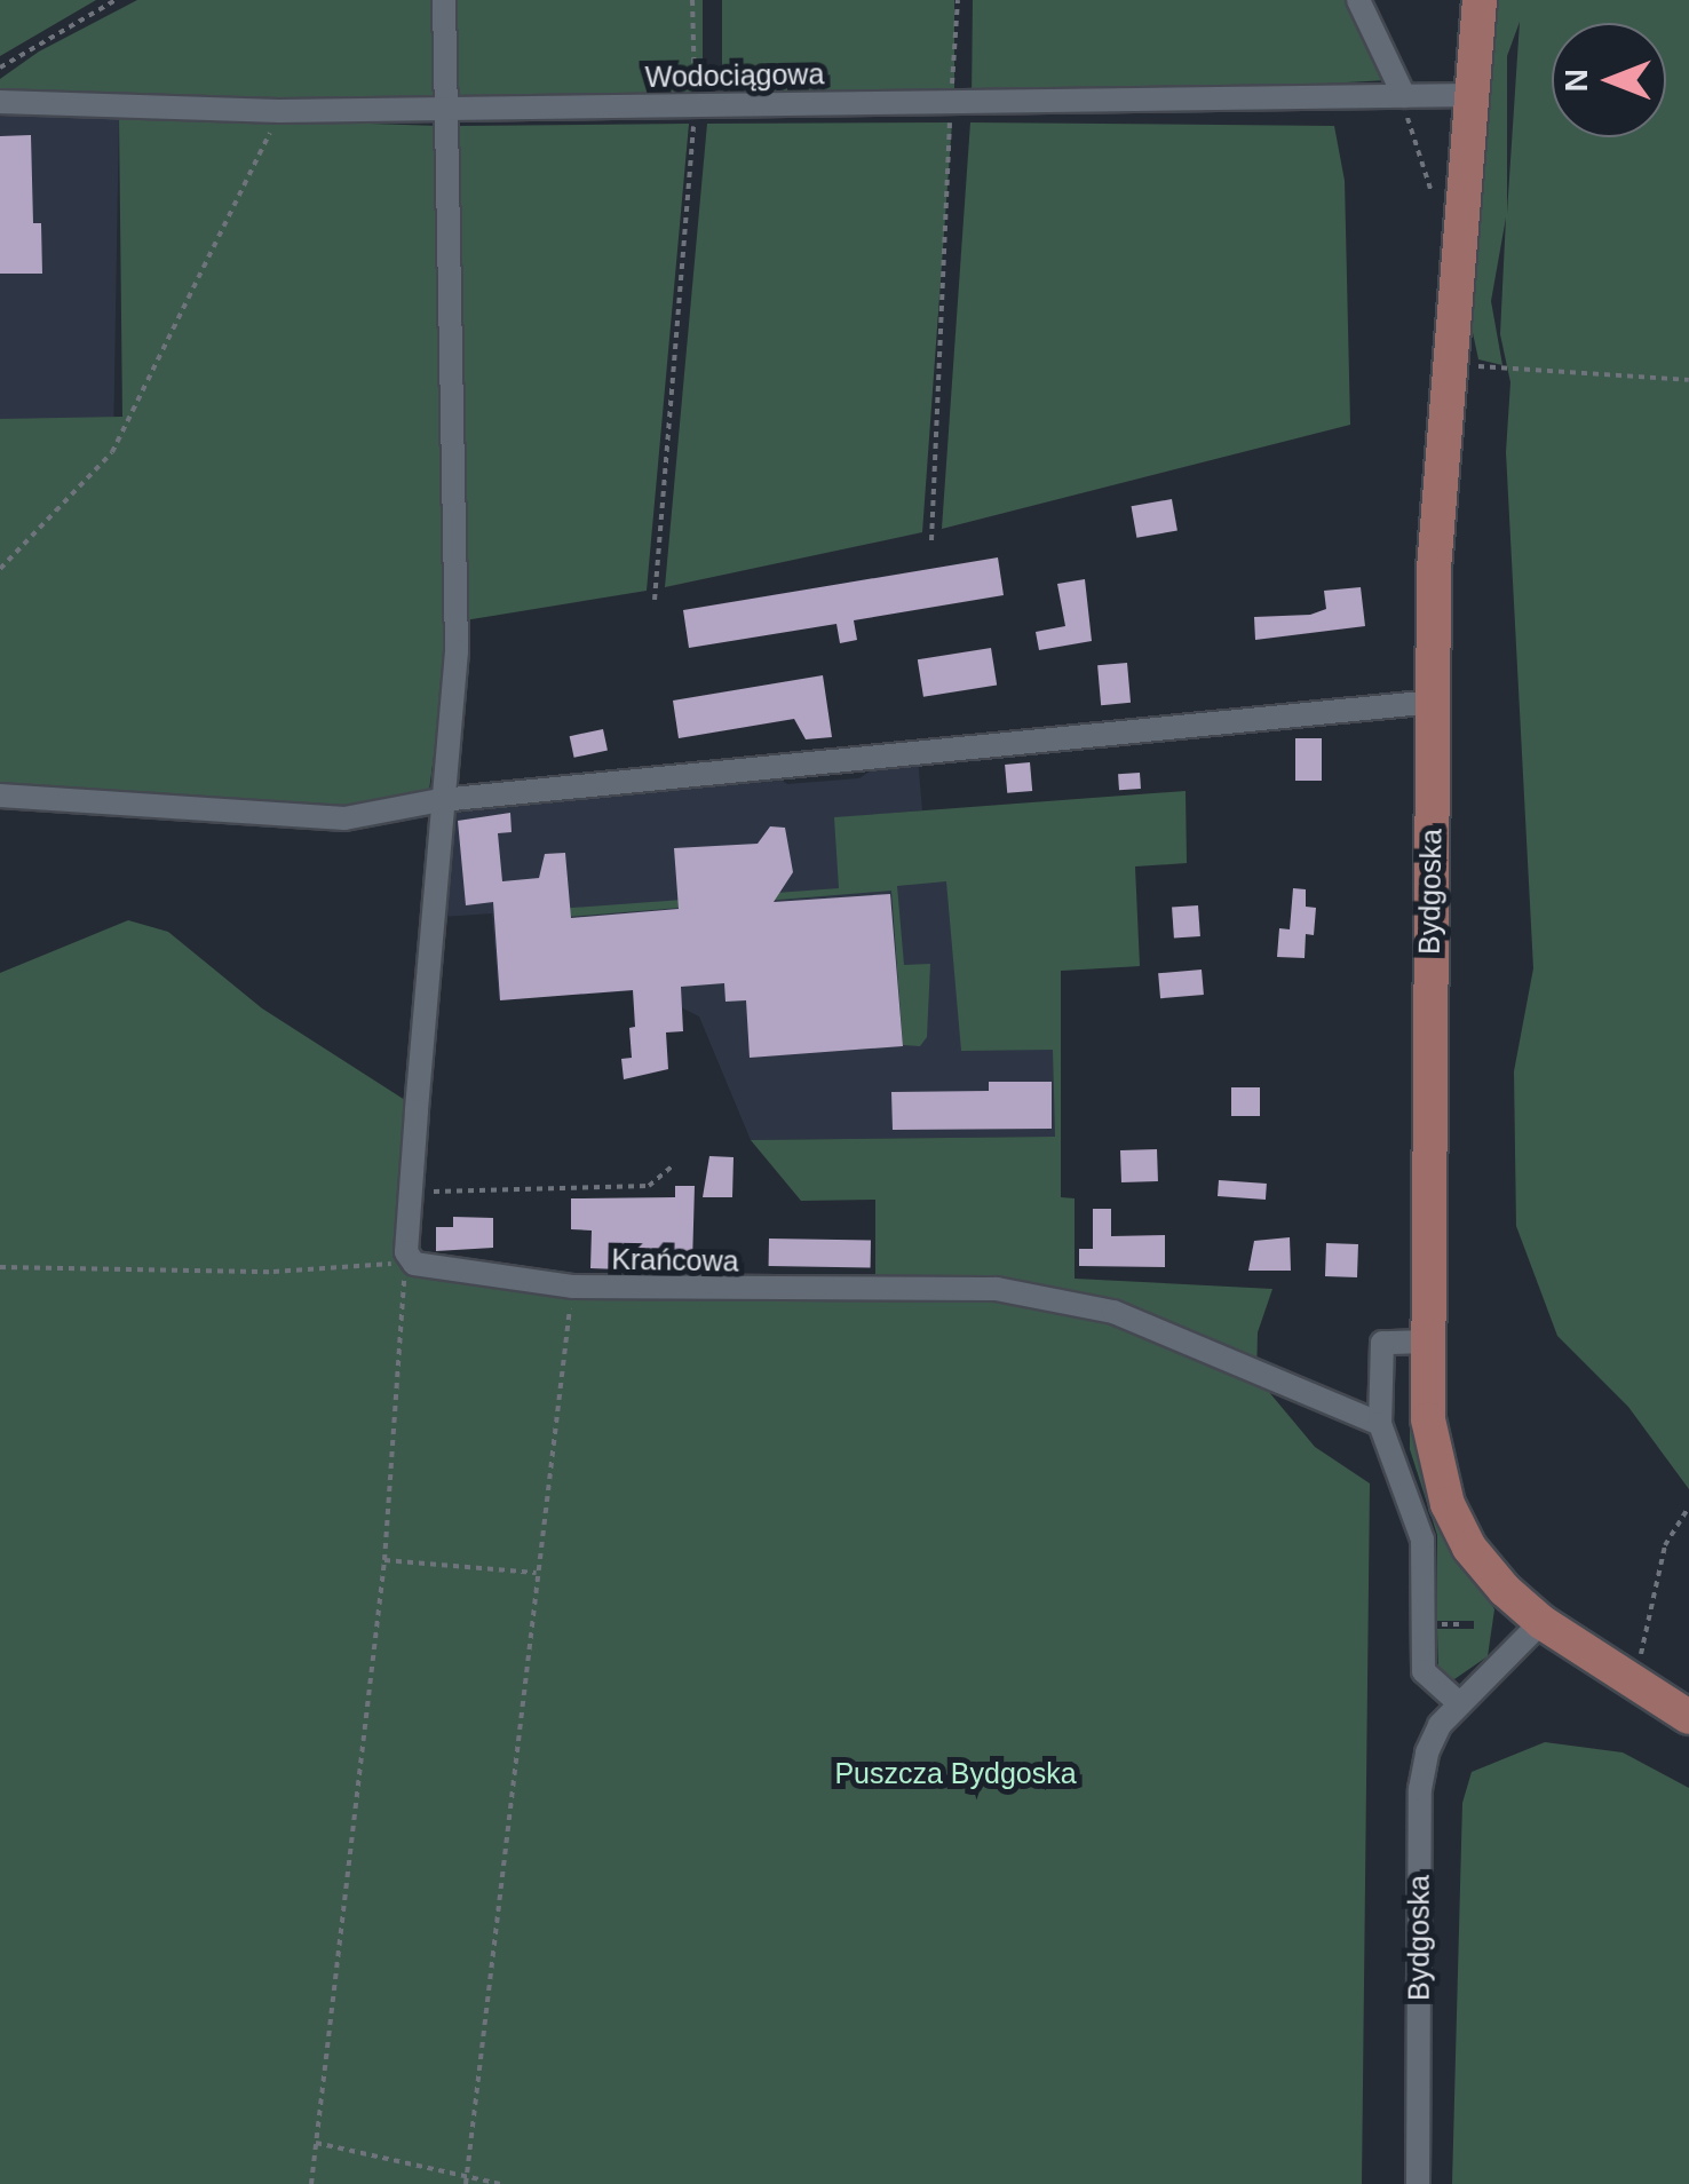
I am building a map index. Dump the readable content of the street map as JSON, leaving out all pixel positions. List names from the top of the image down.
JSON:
{
  "streets": {
    "main road": ["Bydgoska"],
    "street": ["Wodociągowa", "Krańcowa"]
  },
  "crossings": [
    ["Wodociągowa", "Bydgoska"],
    ["Wodociągowa", "Krańcowa"]
  ],
  "parks": ["Puszcza Bydgoska"],
  "north": "left"
}
